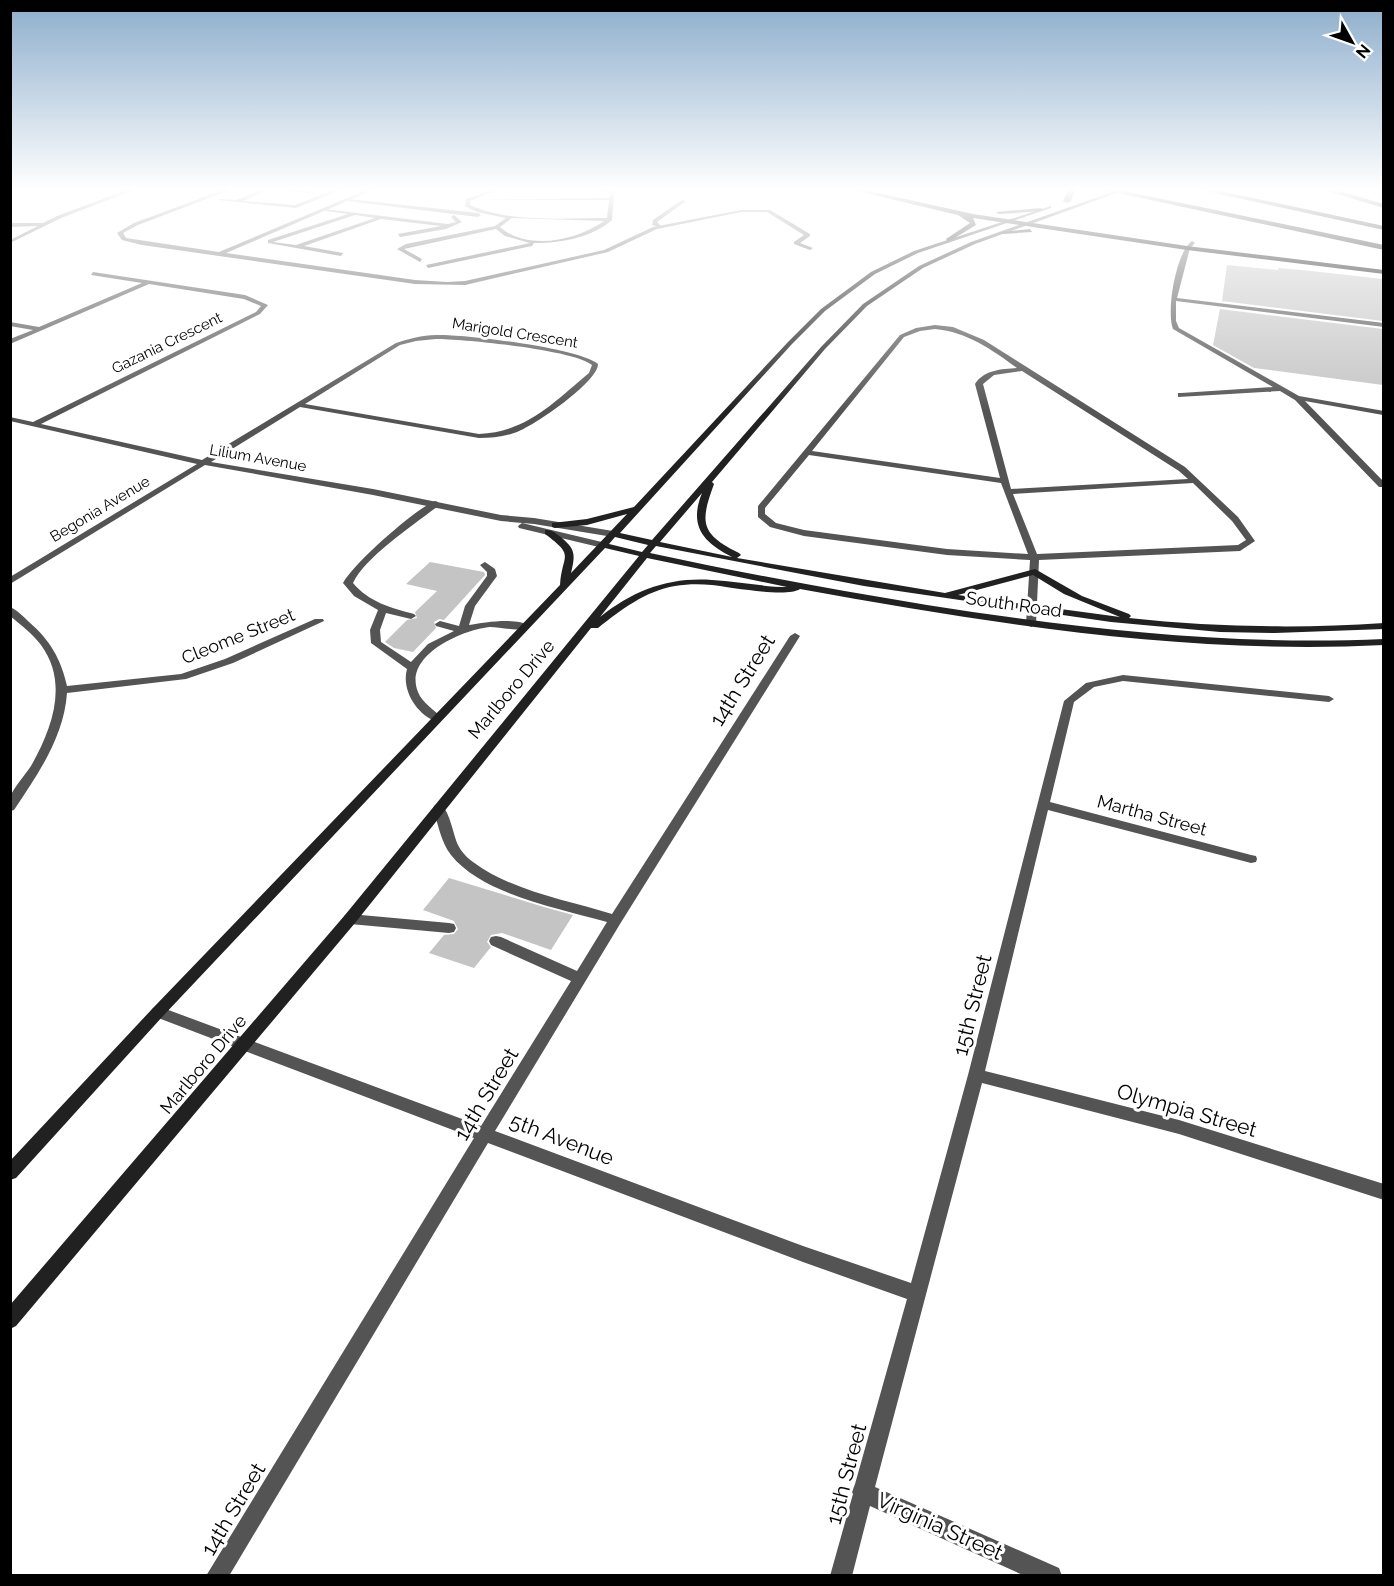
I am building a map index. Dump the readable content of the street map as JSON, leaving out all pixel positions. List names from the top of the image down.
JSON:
{
  "streets": {
    "main road": ["South Road", "Marlboro Drive"],
    "street": [
      "Marigold Crescent",
      "Gazania Crescent",
      "Lilium Avenue",
      "Begonia Avenue",
      "Cleome Street",
      "14th Street",
      "Martha Street",
      "15th Street",
      "Olympia Street",
      "5th Avenue",
      "Virginia Street"
    ]
  },
  "crossings": [
    ["Marigold Crescent", "Lilium Avenue"],
    ["Marigold Crescent", "Begonia Avenue"],
    ["Gazania Crescent", "Lilium Avenue"],
    ["Lilium Avenue", "Begonia Avenue"],
    ["Lilium Avenue", "South Road"],
    ["Lilium Avenue", "Marlboro Drive"],
    ["South Road", "Marlboro Drive"],
    ["14th Street", "5th Avenue"],
    ["Marlboro Drive", "5th Avenue"],
    ["Martha Street", "15th Street"],
    ["15th Street", "Olympia Street"],
    ["15th Street", "5th Avenue"],
    ["15th Street", "Virginia Street"]
  ],
  "north": "bottom right"
}
